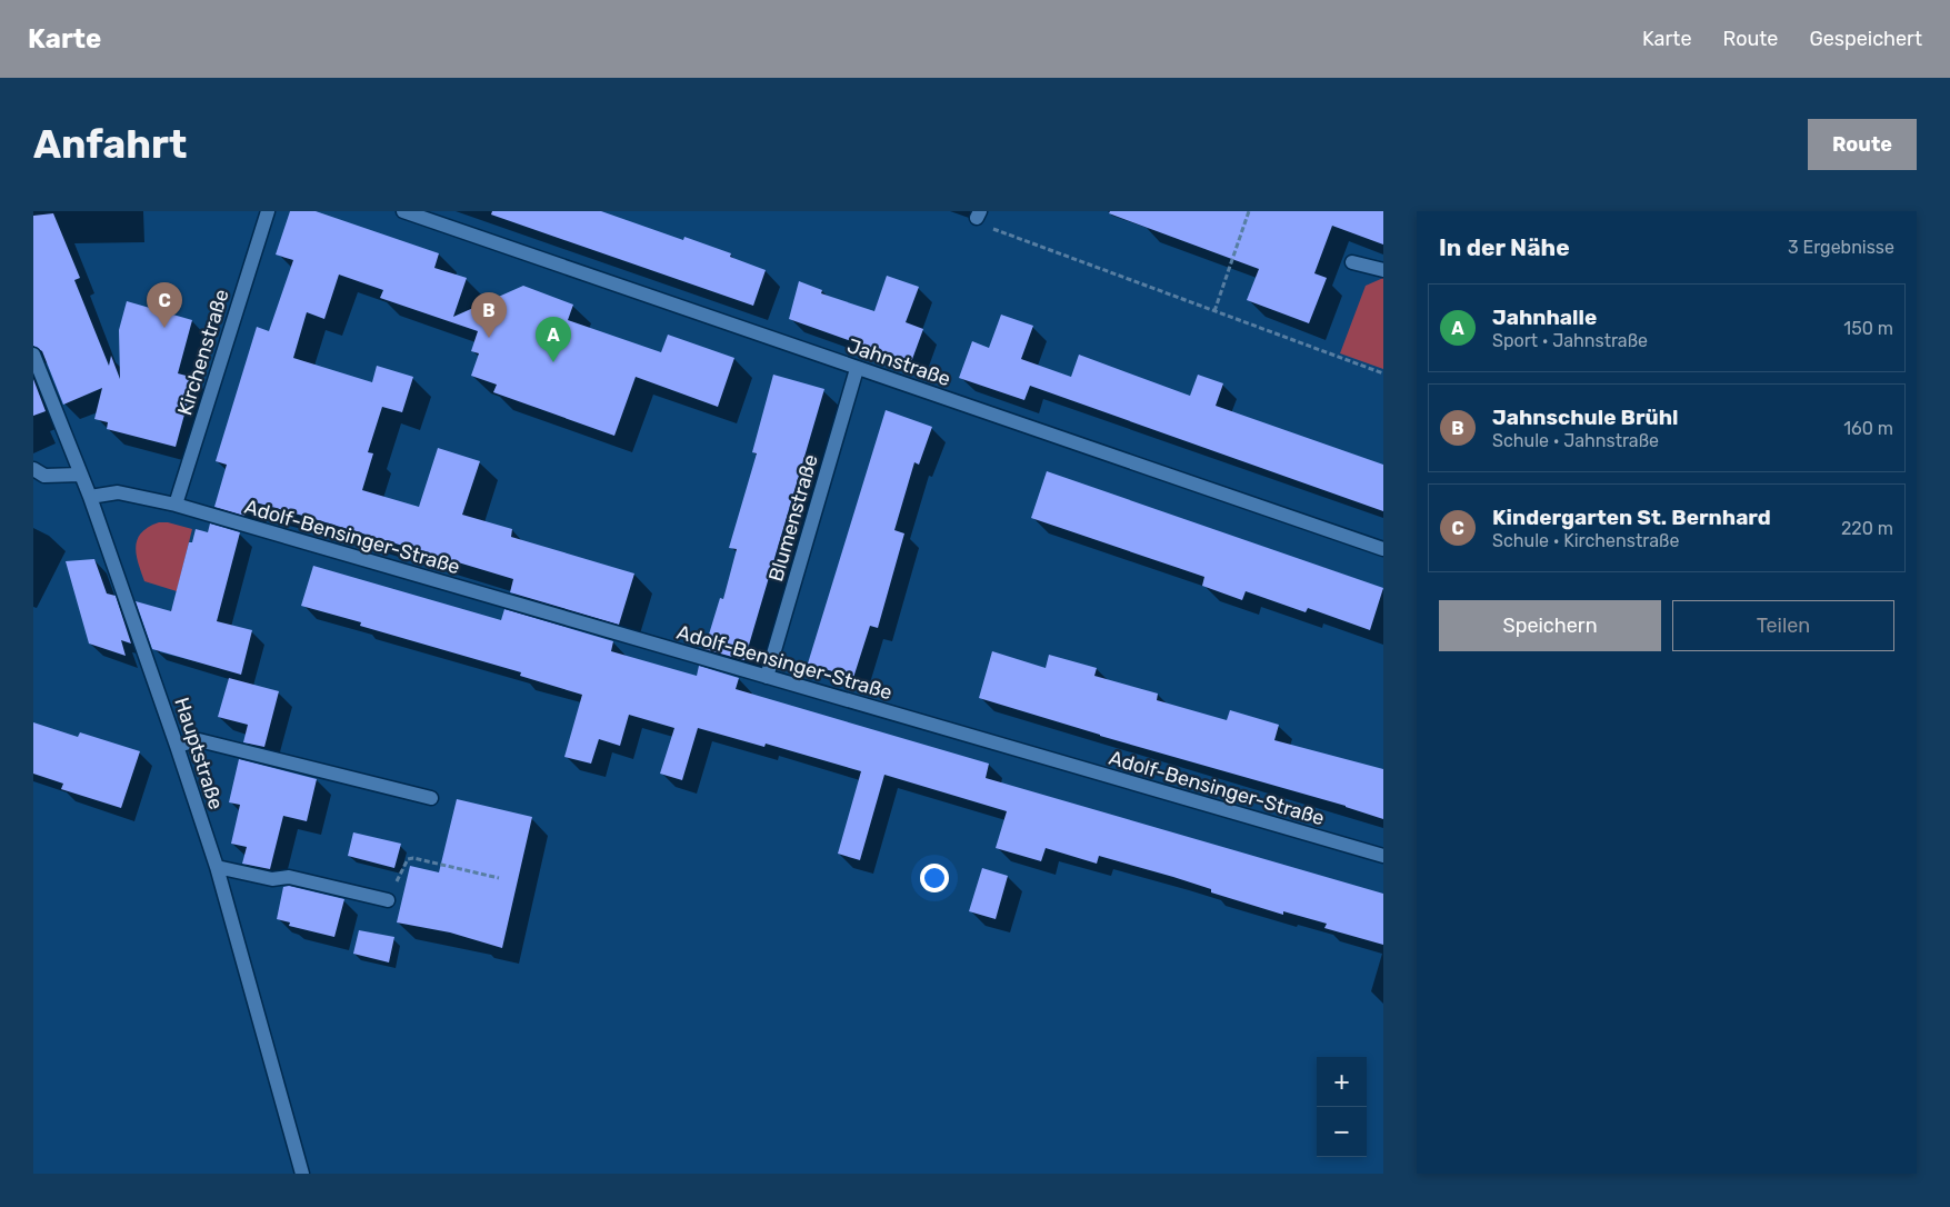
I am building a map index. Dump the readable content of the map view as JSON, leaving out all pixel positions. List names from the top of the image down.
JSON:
{
  "streets": {
    "street": [
      "Kirchenstraße",
      "Jahnstraße",
      "Blumenstraße",
      "Adolf-Bensinger-Straße",
      "Hauptstraße"
    ]
  },
  "crossings": [
    ["Kirchenstraße", "Adolf-Bensinger-Straße"],
    ["Jahnstraße", "Blumenstraße"],
    ["Blumenstraße", "Adolf-Bensinger-Straße"],
    ["Adolf-Bensinger-Straße", "Hauptstraße"]
  ],
  "page": {
    "header": "Karte",
    "nav": ["Karte", "Route", "Gespeichert"],
    "buttons": [
      "Route",
      ["Speichern", "Teilen"]
    ],
    "title": "Anfahrt",
    "heading": ["In der Nähe", "3 Ergebnisse"],
    "pins": ["C", "B", "A"],
    "list": [
      {
        "mark": "A",
        "name": "Jahnhalle",
        "note": "Sport · Jahnstraße",
        "value": "150 m"
      },
      {
        "mark": "B",
        "name": "Jahnschule Brühl",
        "note": "Schule · Jahnstraße",
        "value": "160 m"
      },
      {
        "mark": "C",
        "name": "Kindergarten St. Bernhard",
        "note": "Schule · Kirchenstraße",
        "value": "220 m"
      }
    ],
    "map_buttons": ["+", "−"]
  }
}
